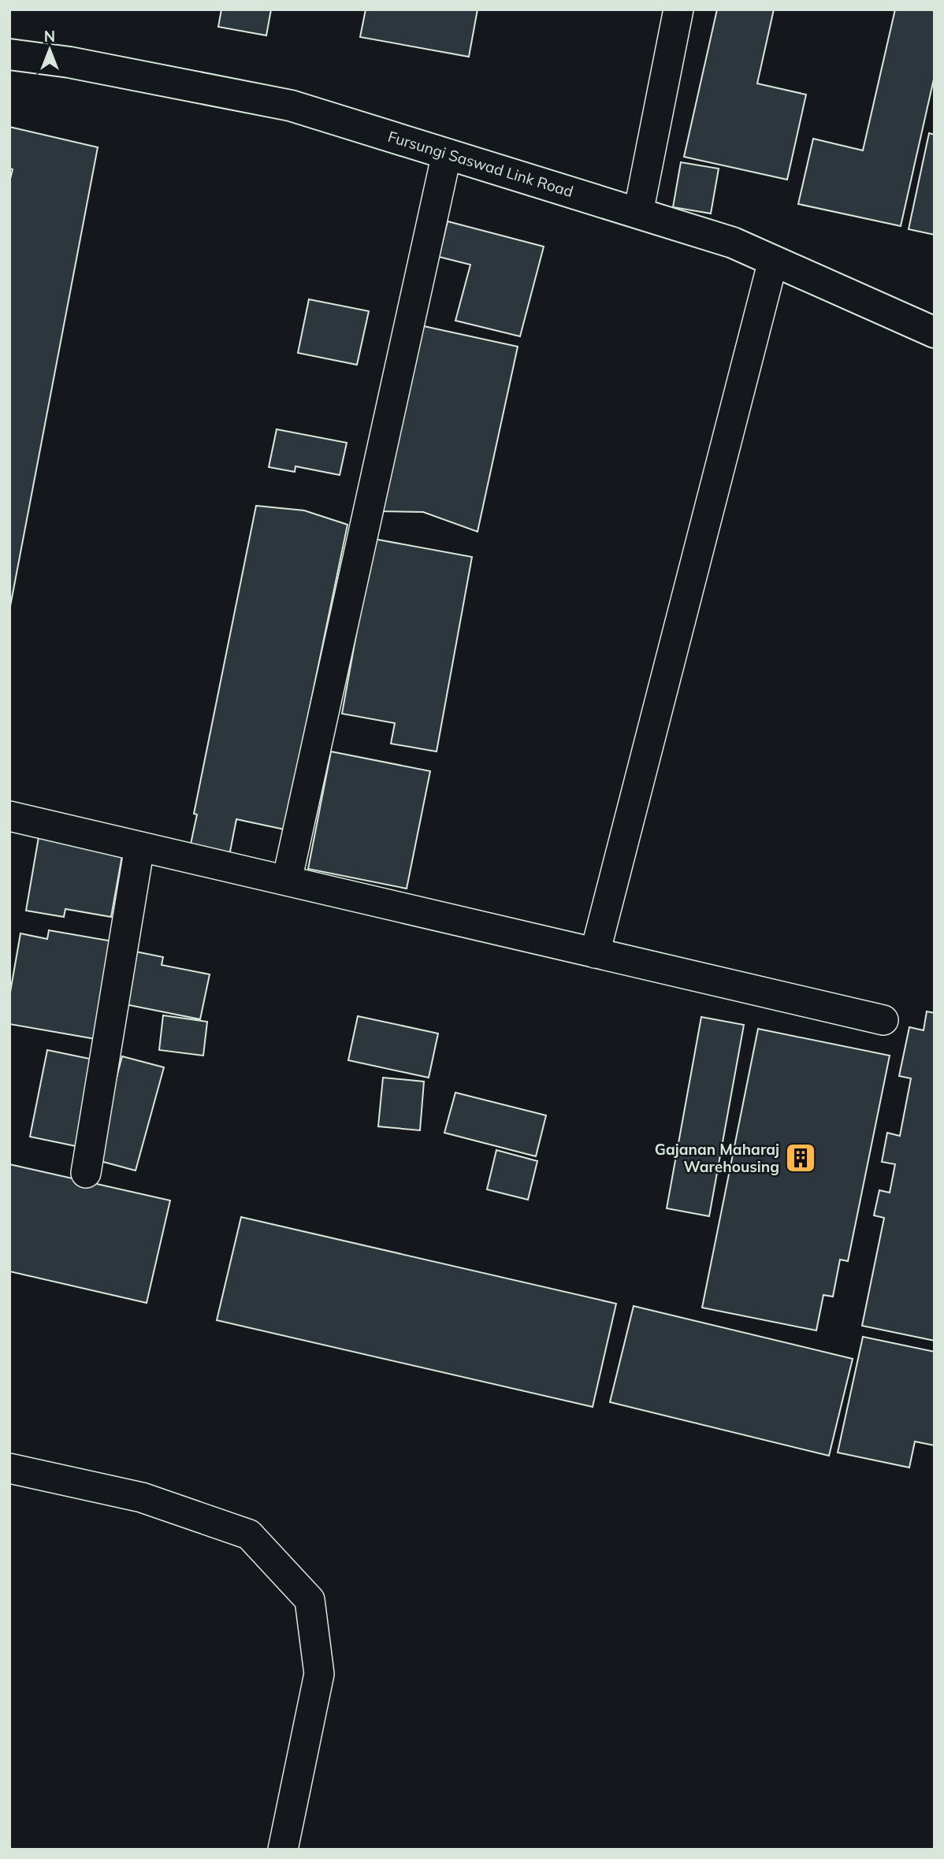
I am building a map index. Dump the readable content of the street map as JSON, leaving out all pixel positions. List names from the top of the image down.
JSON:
{
  "streets": {
    "street": ["Fursungi Saswad Link Road"]
  },
  "places": {
    "building": ["Gajanan Maharaj Warehousing"]
  },
  "north": "top"
}
